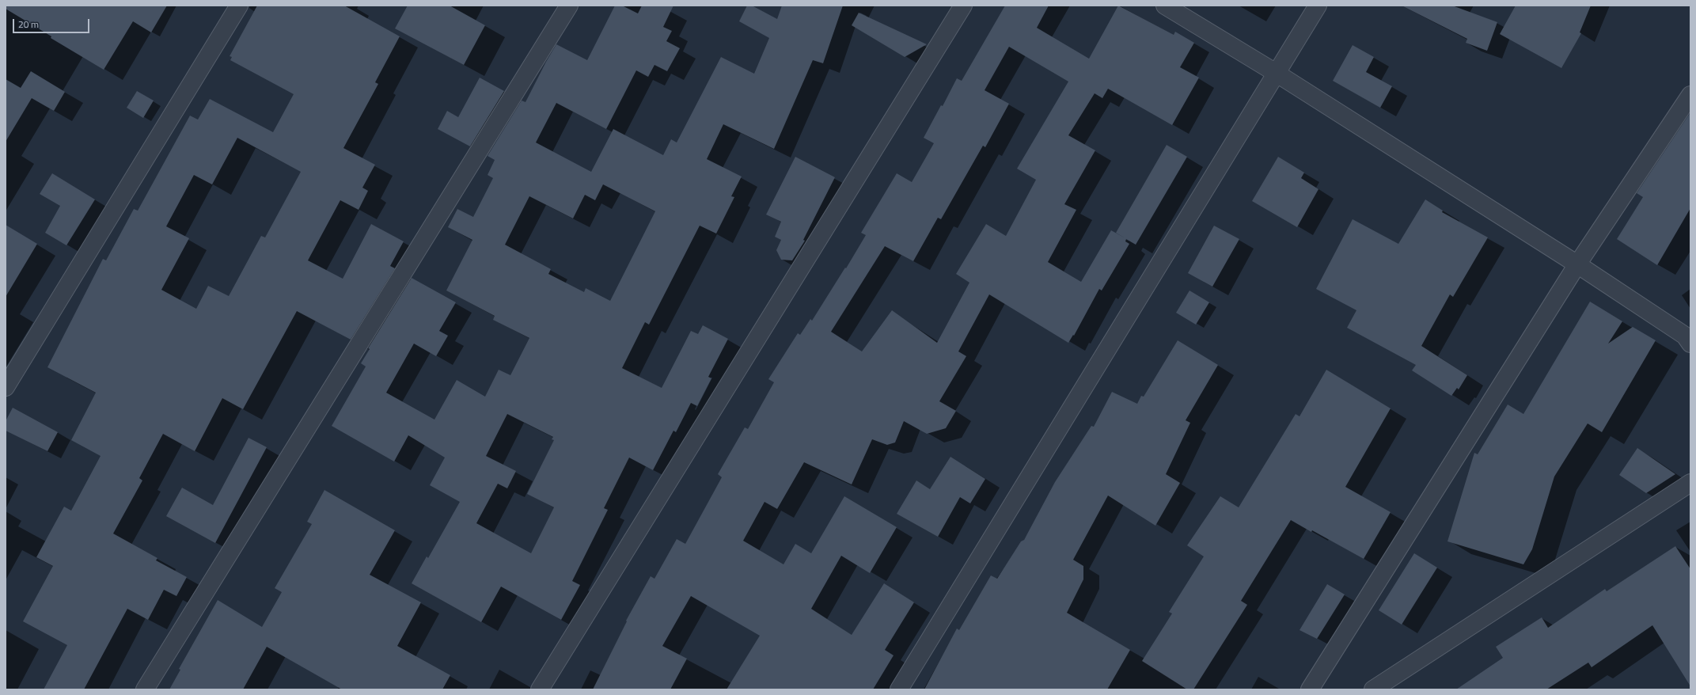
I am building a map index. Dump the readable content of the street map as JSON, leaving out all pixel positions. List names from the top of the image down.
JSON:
{
  "scale_bar": "20 m"
}
